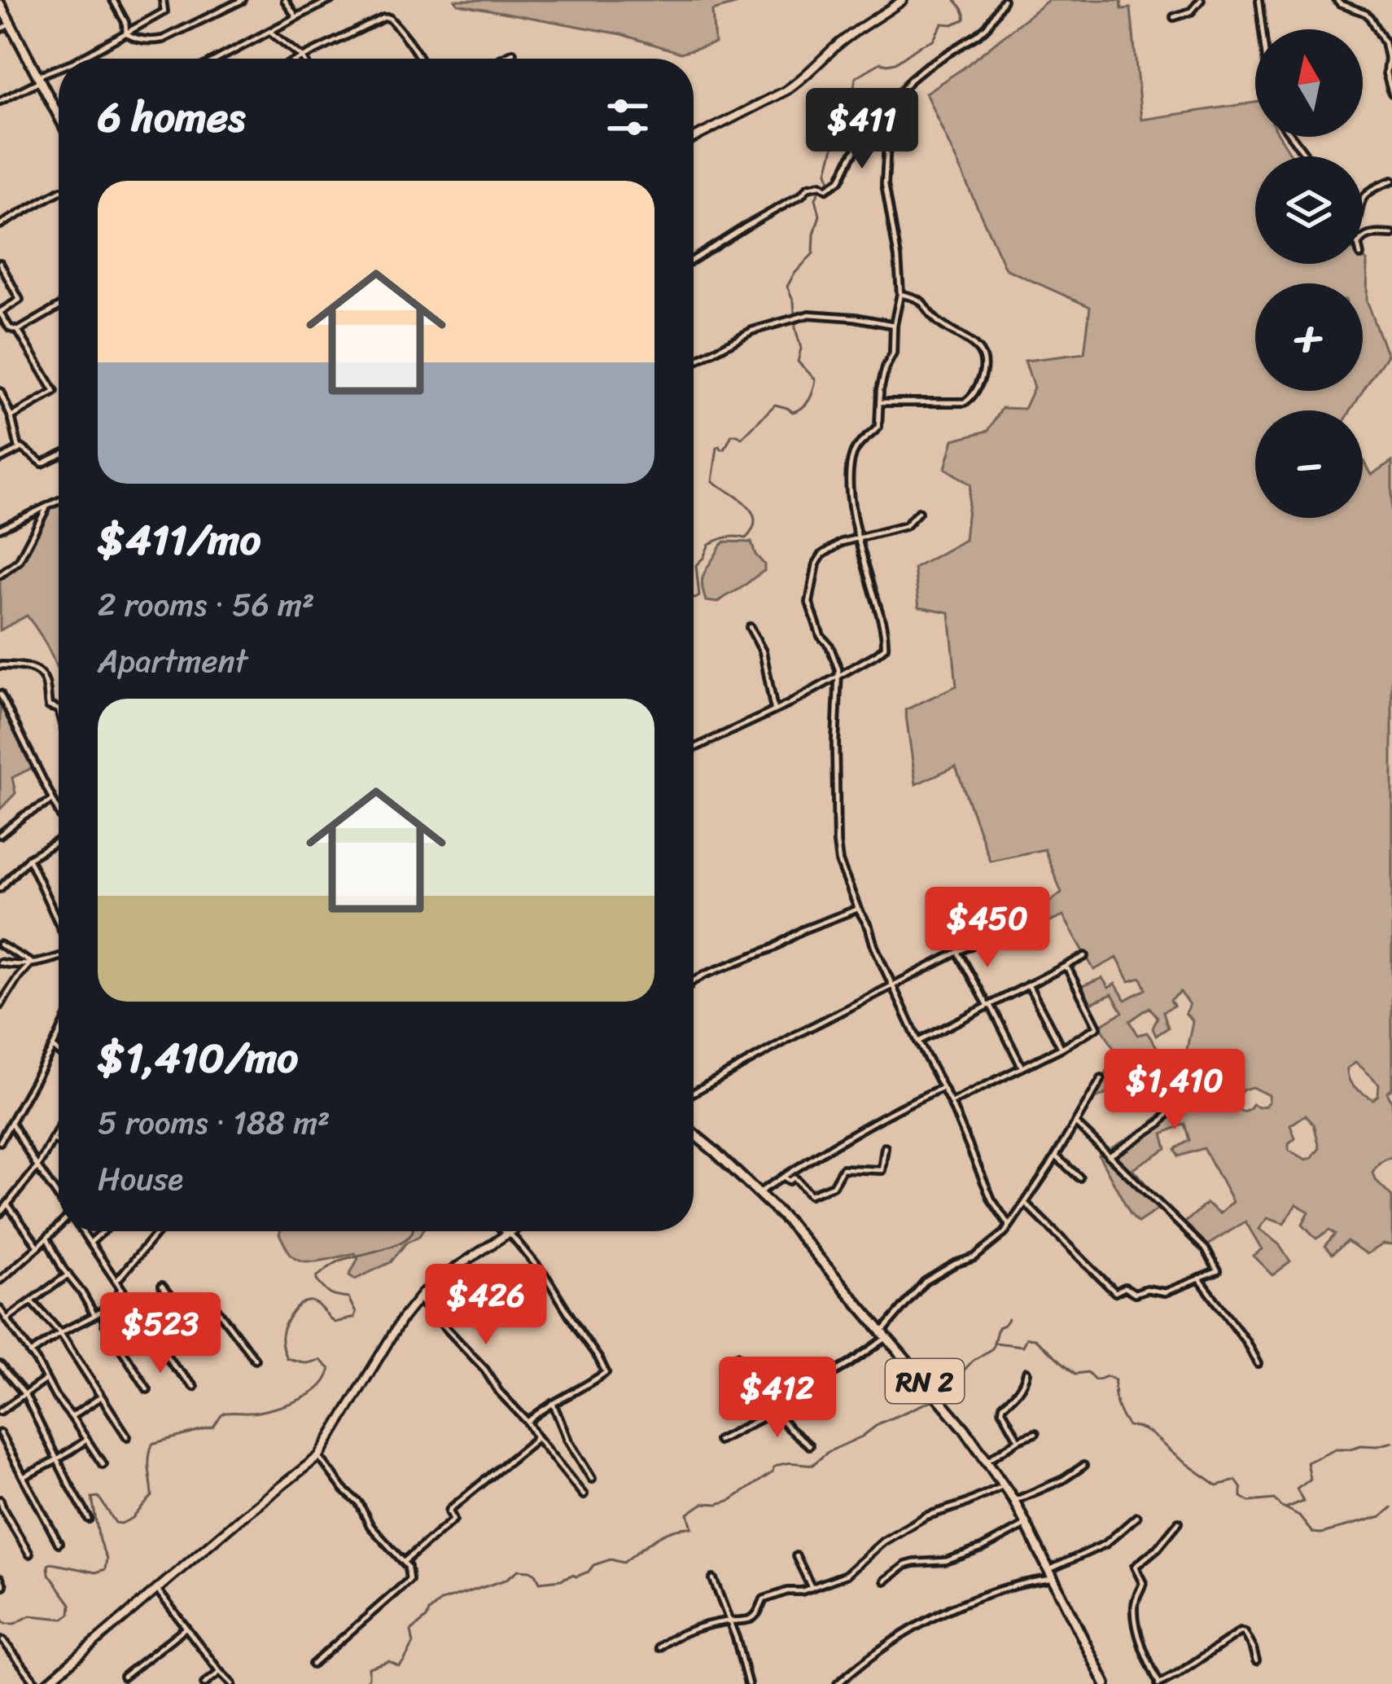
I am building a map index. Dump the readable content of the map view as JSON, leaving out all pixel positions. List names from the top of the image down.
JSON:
{
  "streets": {
    "main road": ["RN 2"]
  },
  "north": "top",
  "page": {
    "map_buttons": ["+", "−"],
    "heading": "6 homes",
    "price": [
      "$411",
      "$450",
      "$1,410",
      "$426",
      "$523",
      "$412"
    ],
    "list": [
      {
        "name": "$411/mo",
        "note": "2 rooms · 56 m² · Apartment"
      },
      {
        "name": "$1,410/mo",
        "note": "5 rooms · 188 m² · House"
      }
    ]
  }
}
